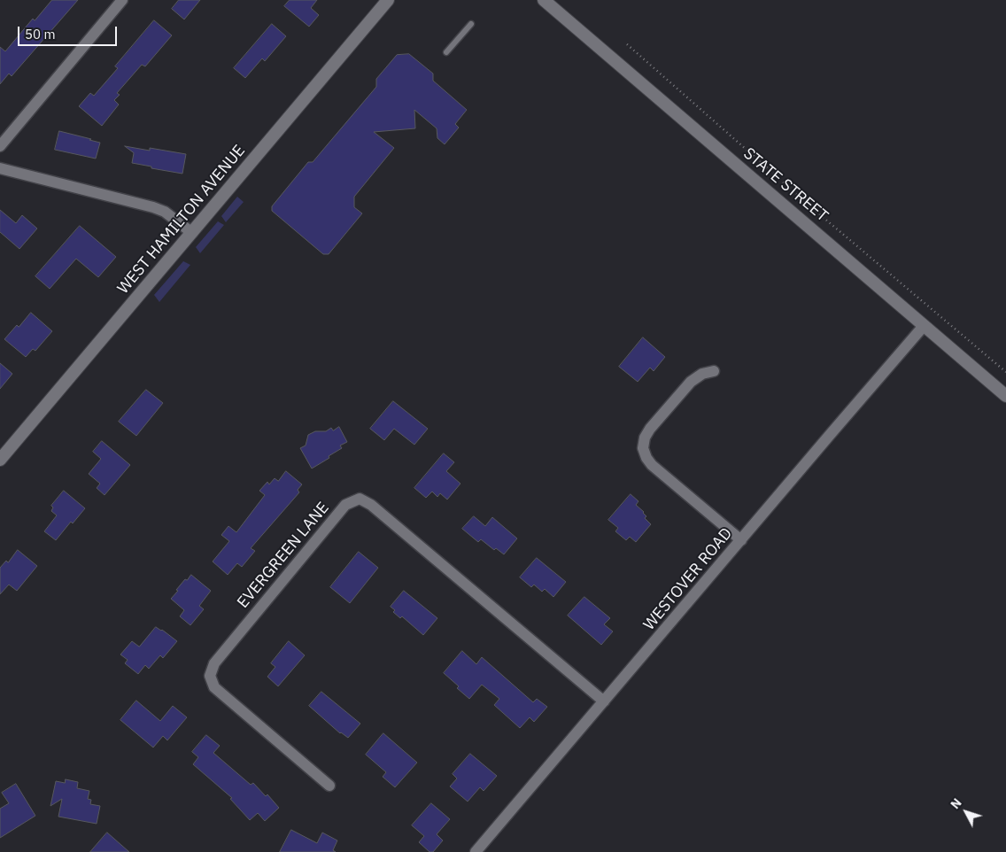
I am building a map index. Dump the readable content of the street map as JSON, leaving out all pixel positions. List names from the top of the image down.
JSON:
{
  "streets": {
    "main road": ["STATE STREET", "WEST HAMILTON AVENUE"],
    "street": ["EVERGREEN LANE", "WESTOVER ROAD"]
  },
  "crossings": [
    ["STATE STREET", "WESTOVER ROAD"],
    ["EVERGREEN LANE", "WESTOVER ROAD"]
  ],
  "scale_bar": "50 m",
  "north": "top left"
}
